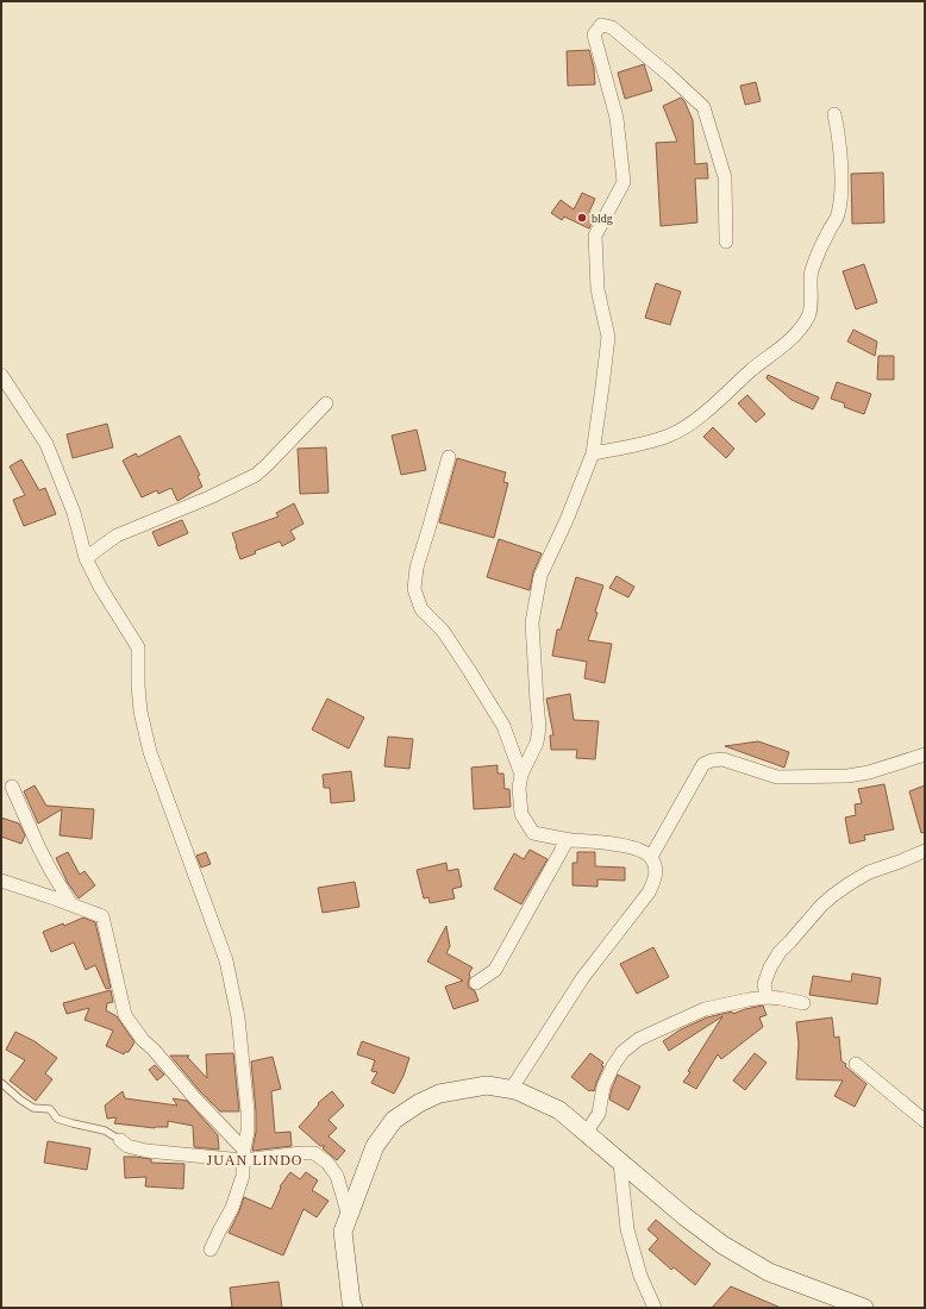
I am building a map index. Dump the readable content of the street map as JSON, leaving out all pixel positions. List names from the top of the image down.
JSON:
{
  "districts": ["JUAN LINDO"],
  "places": ["bldg"]
}
